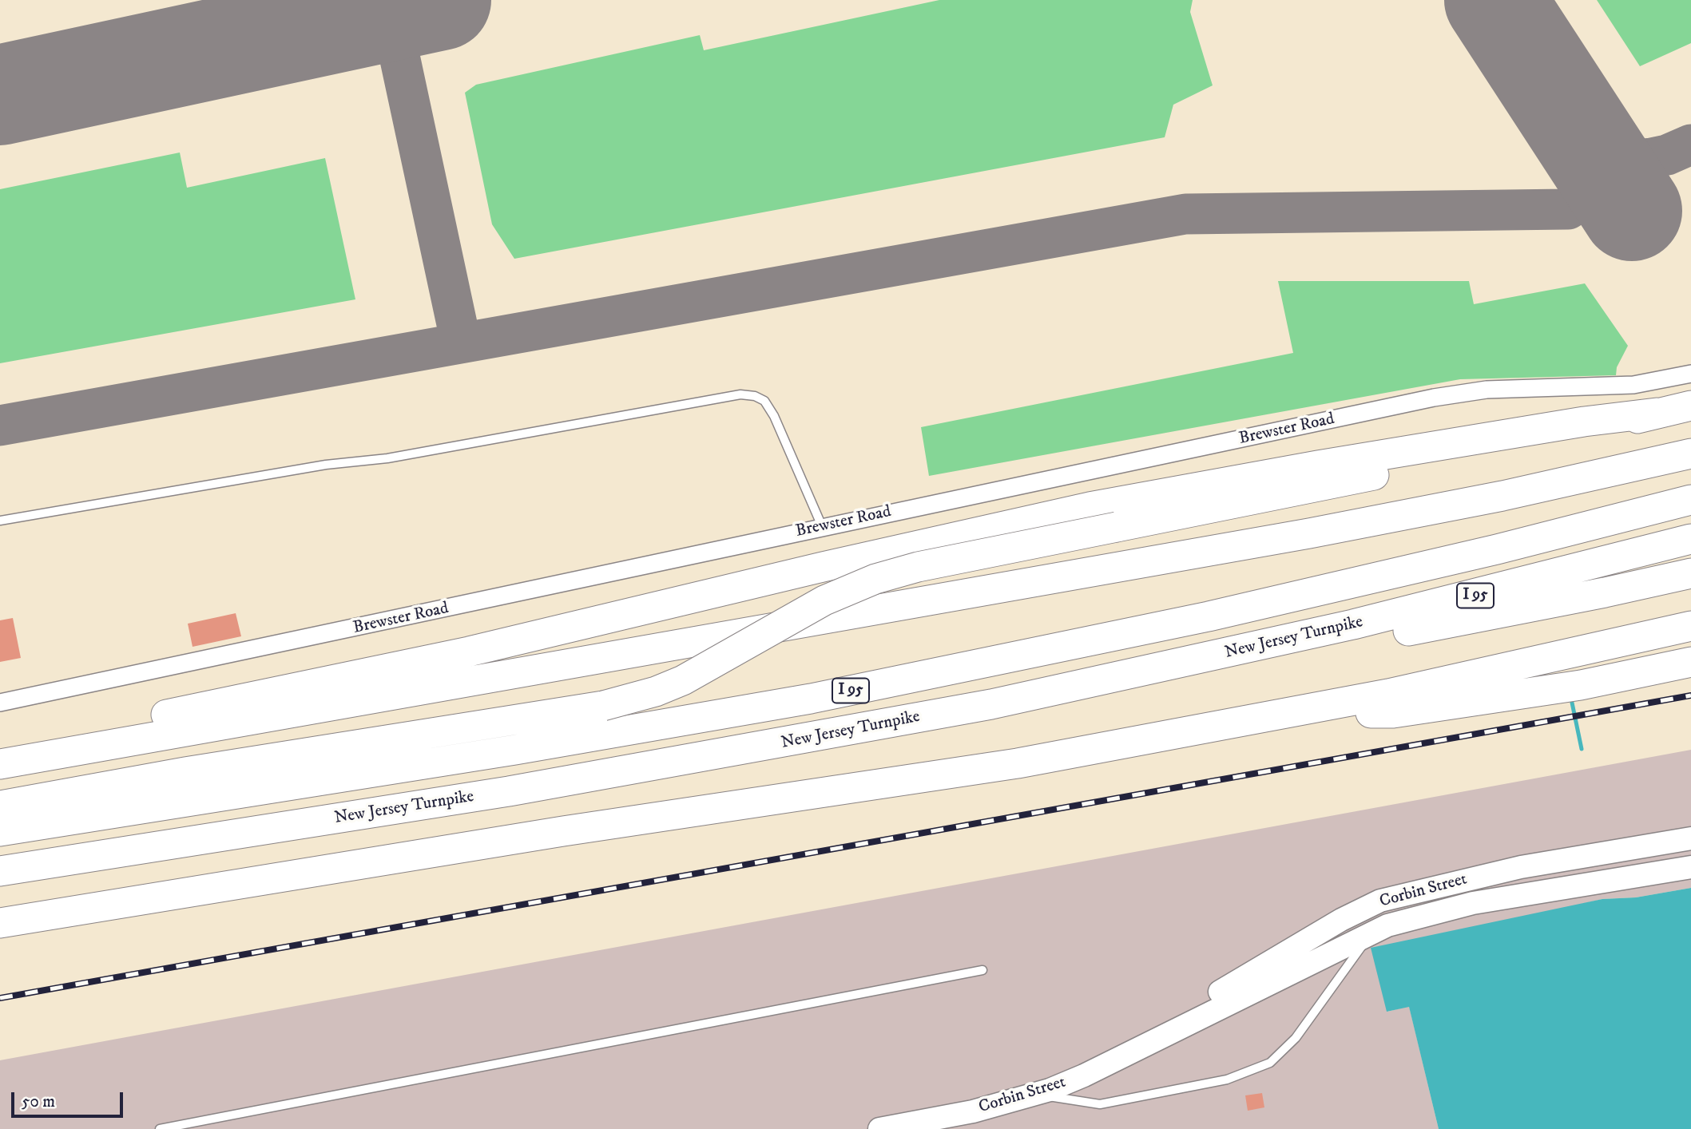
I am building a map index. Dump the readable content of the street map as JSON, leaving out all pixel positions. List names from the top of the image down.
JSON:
{
  "streets": {
    "highway": ["I 95", "New Jersey Turnpike"],
    "main road": ["Corbin Street"],
    "street": ["Brewster Road"]
  },
  "scale_bar": "50 m"
}
